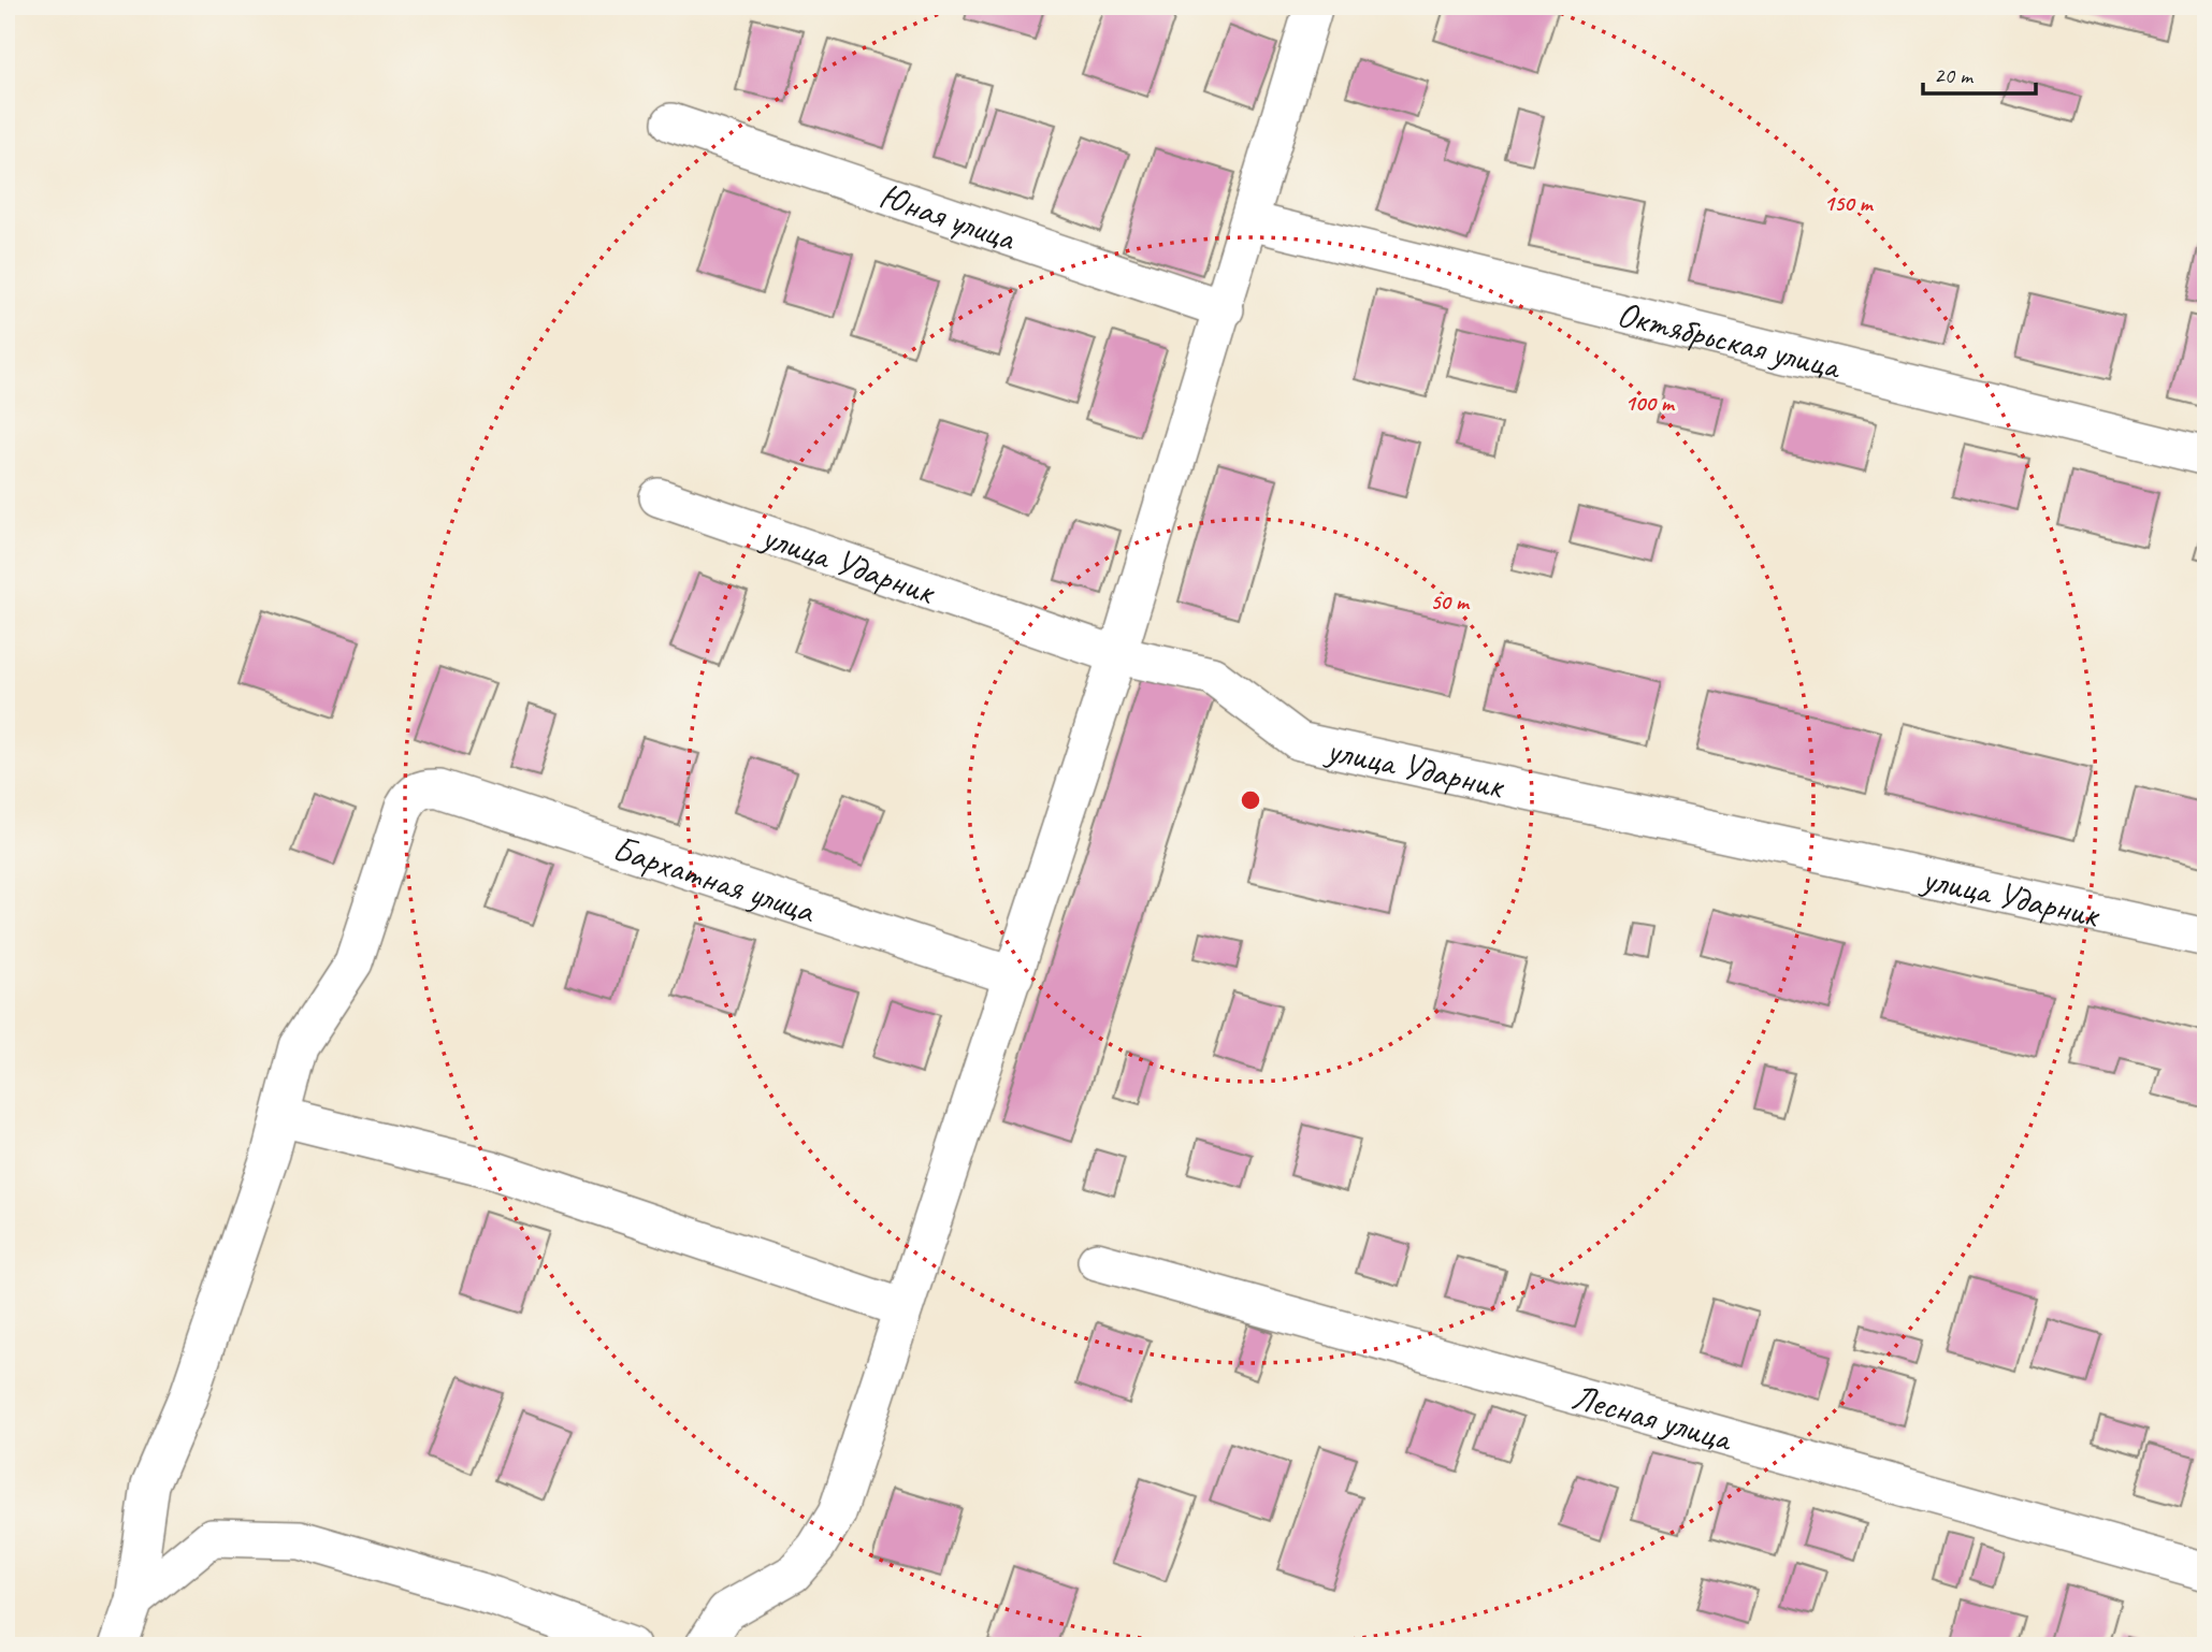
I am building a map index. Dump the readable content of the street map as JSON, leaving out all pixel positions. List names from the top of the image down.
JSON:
{
  "streets": {
    "street": [
      "Юная улица",
      "Октябрьская улица",
      "улица Ударник",
      "Бархатная улица",
      "Лесная улица"
    ]
  },
  "scale_bar": "20 m",
  "rings": ["150 m", "100 m", "50 m"]
}
